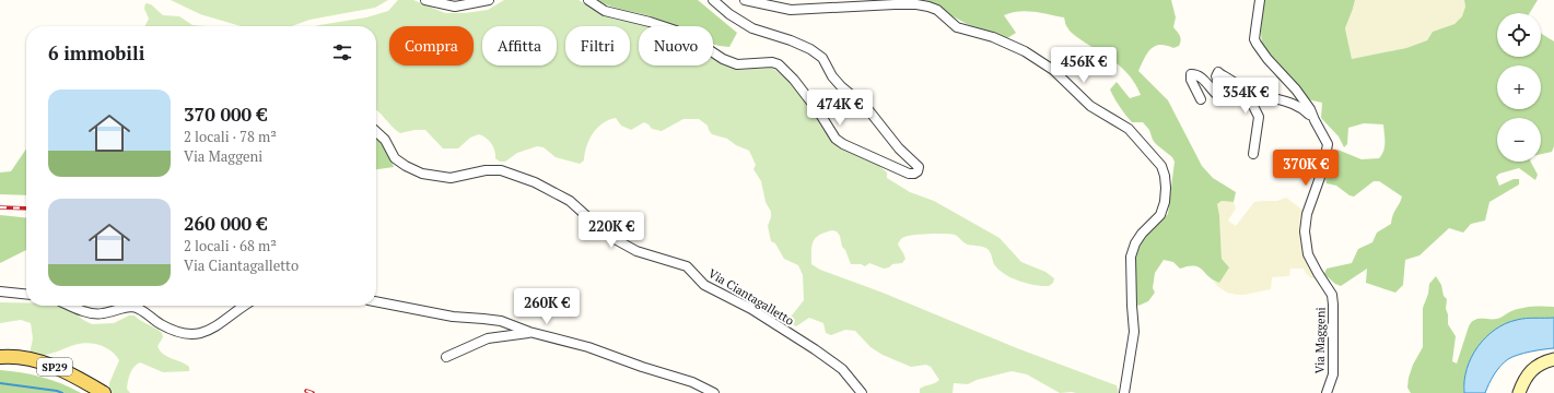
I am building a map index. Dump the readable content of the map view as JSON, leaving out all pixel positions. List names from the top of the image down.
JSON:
{
  "streets": {
    "main road": ["SP29"],
    "street": ["Via Ciantagalletto", "Via Maggeni"]
  },
  "page": {
    "map_buttons": ["+", "−"],
    "chip": [
      "Compra",
      "Affitta",
      "Filtri",
      "Nuovo"
    ],
    "heading": "6 immobili",
    "price": [
      "456K €",
      "354K €",
      "474K €",
      "370K €",
      "220K €",
      "260K €"
    ],
    "list": [
      {
        "name": "370 000 €",
        "note": "2 locali · 78 m² · Via Maggeni"
      },
      {
        "name": "260 000 €",
        "note": "2 locali · 68 m² · Via Ciantagalletto"
      }
    ]
  }
}
